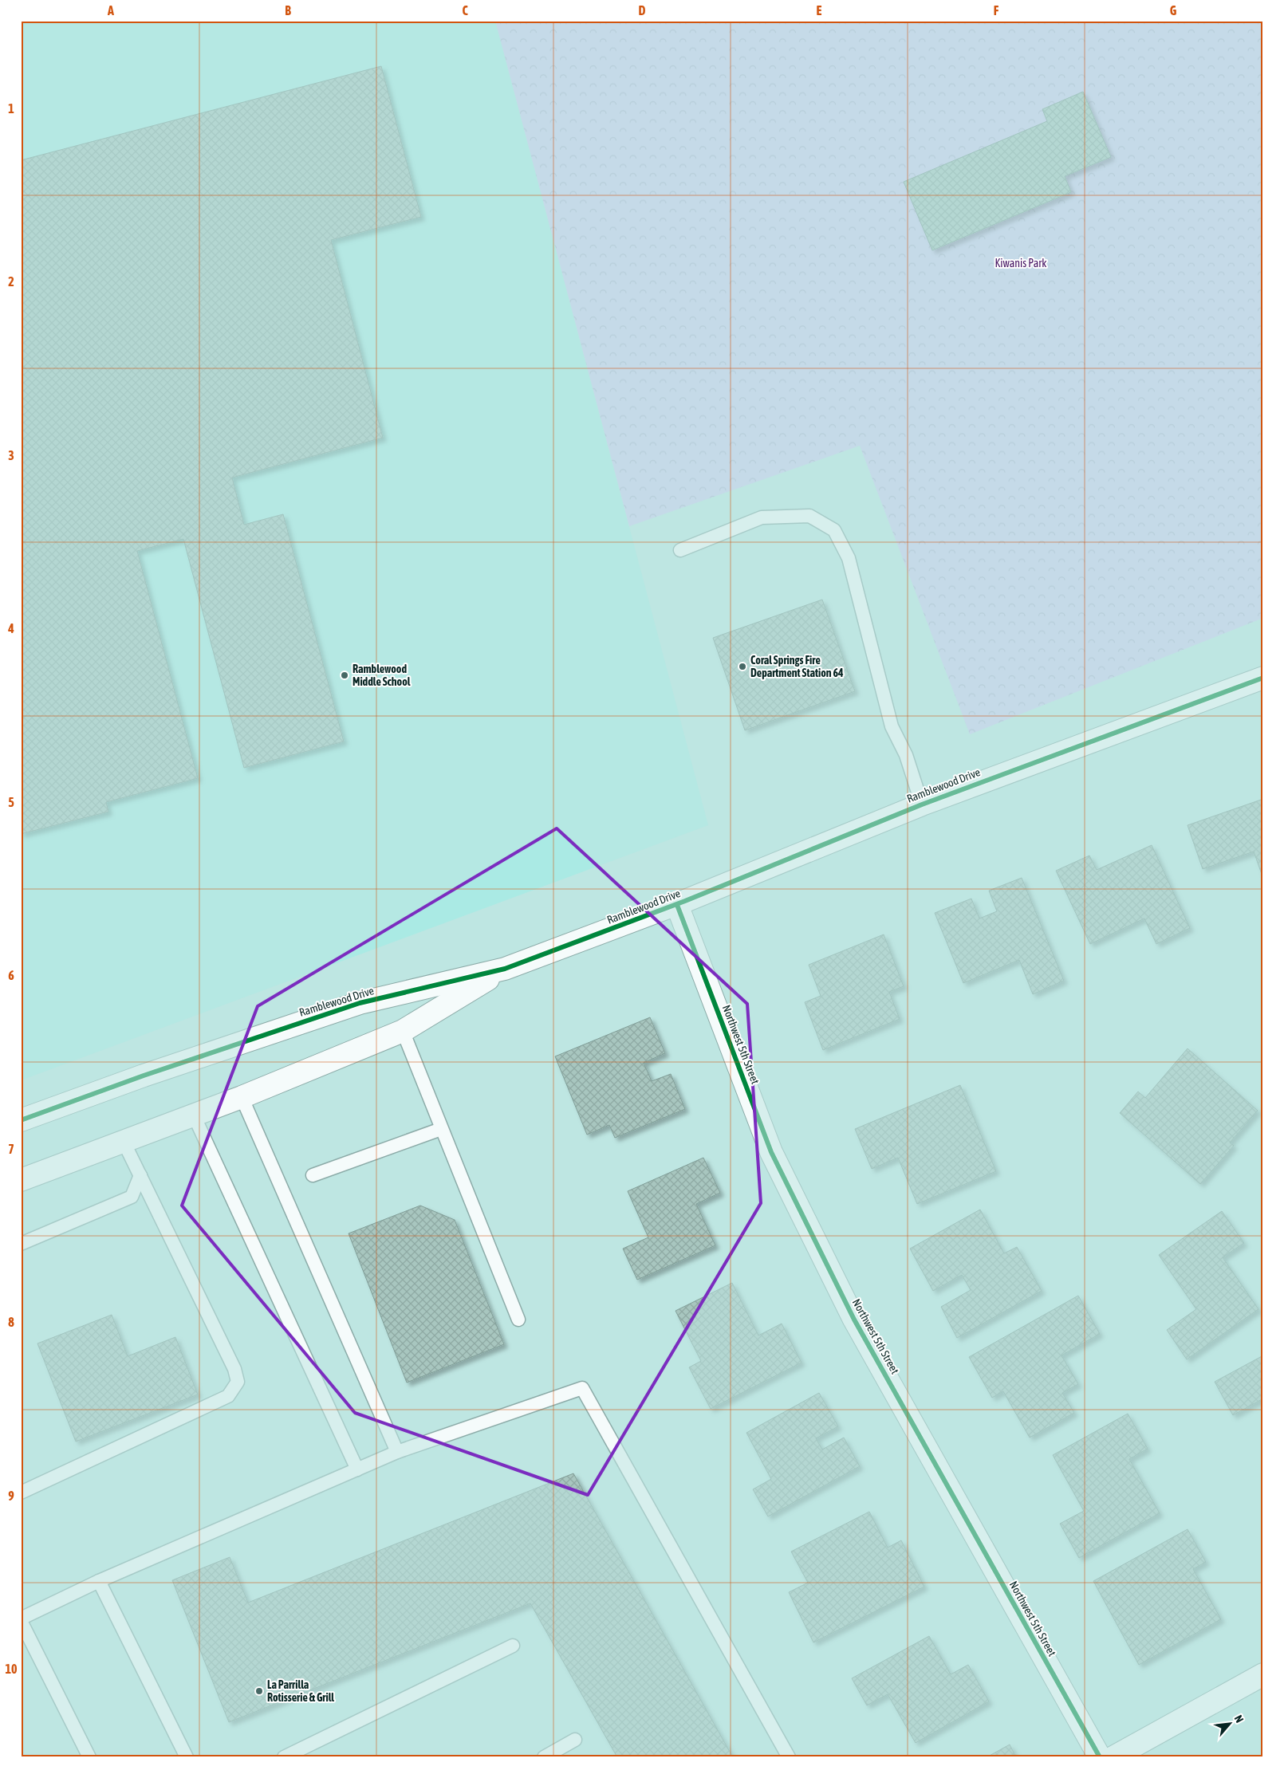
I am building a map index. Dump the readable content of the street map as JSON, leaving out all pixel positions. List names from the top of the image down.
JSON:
{
  "streets": {
    "street": ["Ramblewood Drive", "Northwest 5th Street"]
  },
  "crossings": [
    ["Ramblewood Drive", "Northwest 5th Street"]
  ],
  "parks": ["Kiwanis Park"],
  "places": ["Coral Springs Fire Department Station 64", "Ramblewood Middle School", "La Parrilla Rotisserie & Grill"],
  "north": "top right",
  "grid": {
    "columns": [
      "A",
      "B",
      "C",
      "D",
      "E",
      "F",
      "G"
    ],
    "rows": [
      "1",
      "2",
      "3",
      "4",
      "5",
      "6",
      "7",
      "8",
      "9",
      "10"
    ]
  }
}
